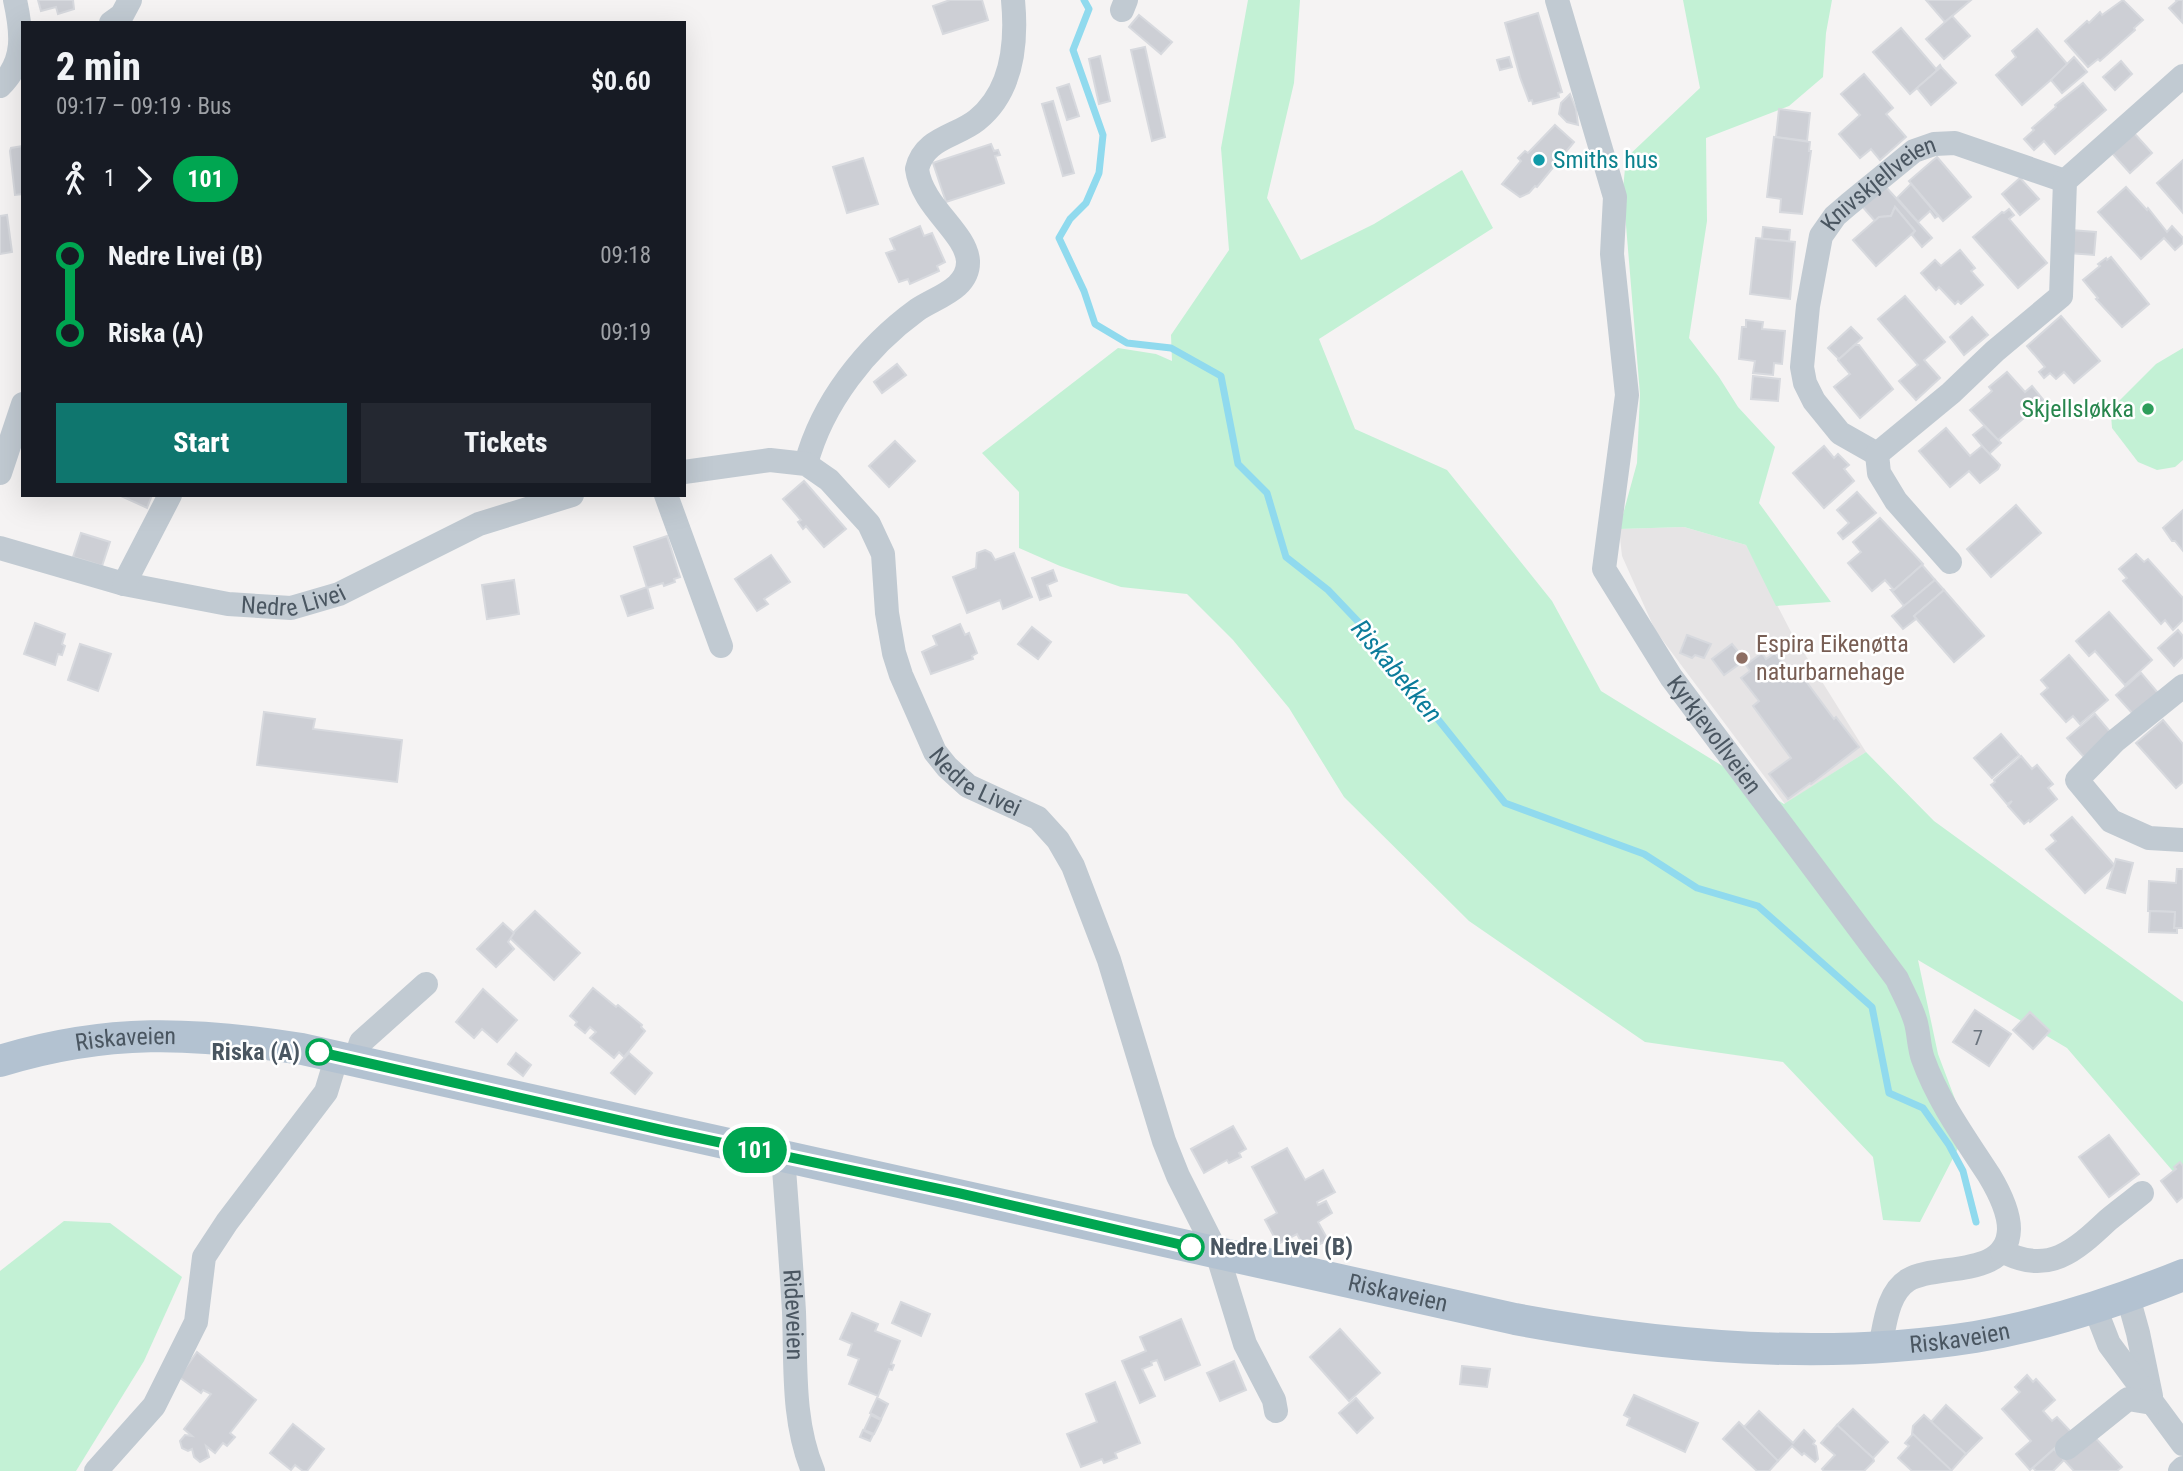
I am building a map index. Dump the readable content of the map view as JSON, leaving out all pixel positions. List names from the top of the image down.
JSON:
{
  "streets": {
    "main road": ["Riskaveien"],
    "street": [
      "Knivskjellveien",
      "Nedre Livei",
      "Kyrkjevollveien",
      "Rideveien"
    ]
  },
  "crossings": [
    ["Nedre Livei", "Riskaveien"],
    ["Riskaveien", "Rideveien"]
  ],
  "water": ["Riskabekken"],
  "places": [
    "Smiths hus",
    "Skjellsløkka",
    "Espira Eikenøtta naturbarnehage",
    "Riska (A)",
    "Nedre Livei (B)"
  ],
  "lines": ["bus line 101"],
  "house_numbers": ["7"],
  "page": {
    "on_map": "101",
    "heading": ["2 min", "09:17 – 09:19 · Bus", "$0.60"],
    "legs": ["1", "101"],
    "list": [
      {
        "name": "Nedre Livei (B)",
        "value": "09:18"
      },
      {
        "name": "Riska (A)",
        "value": "09:19"
      }
    ],
    "buttons": ["Start", "Tickets"]
  }
}
